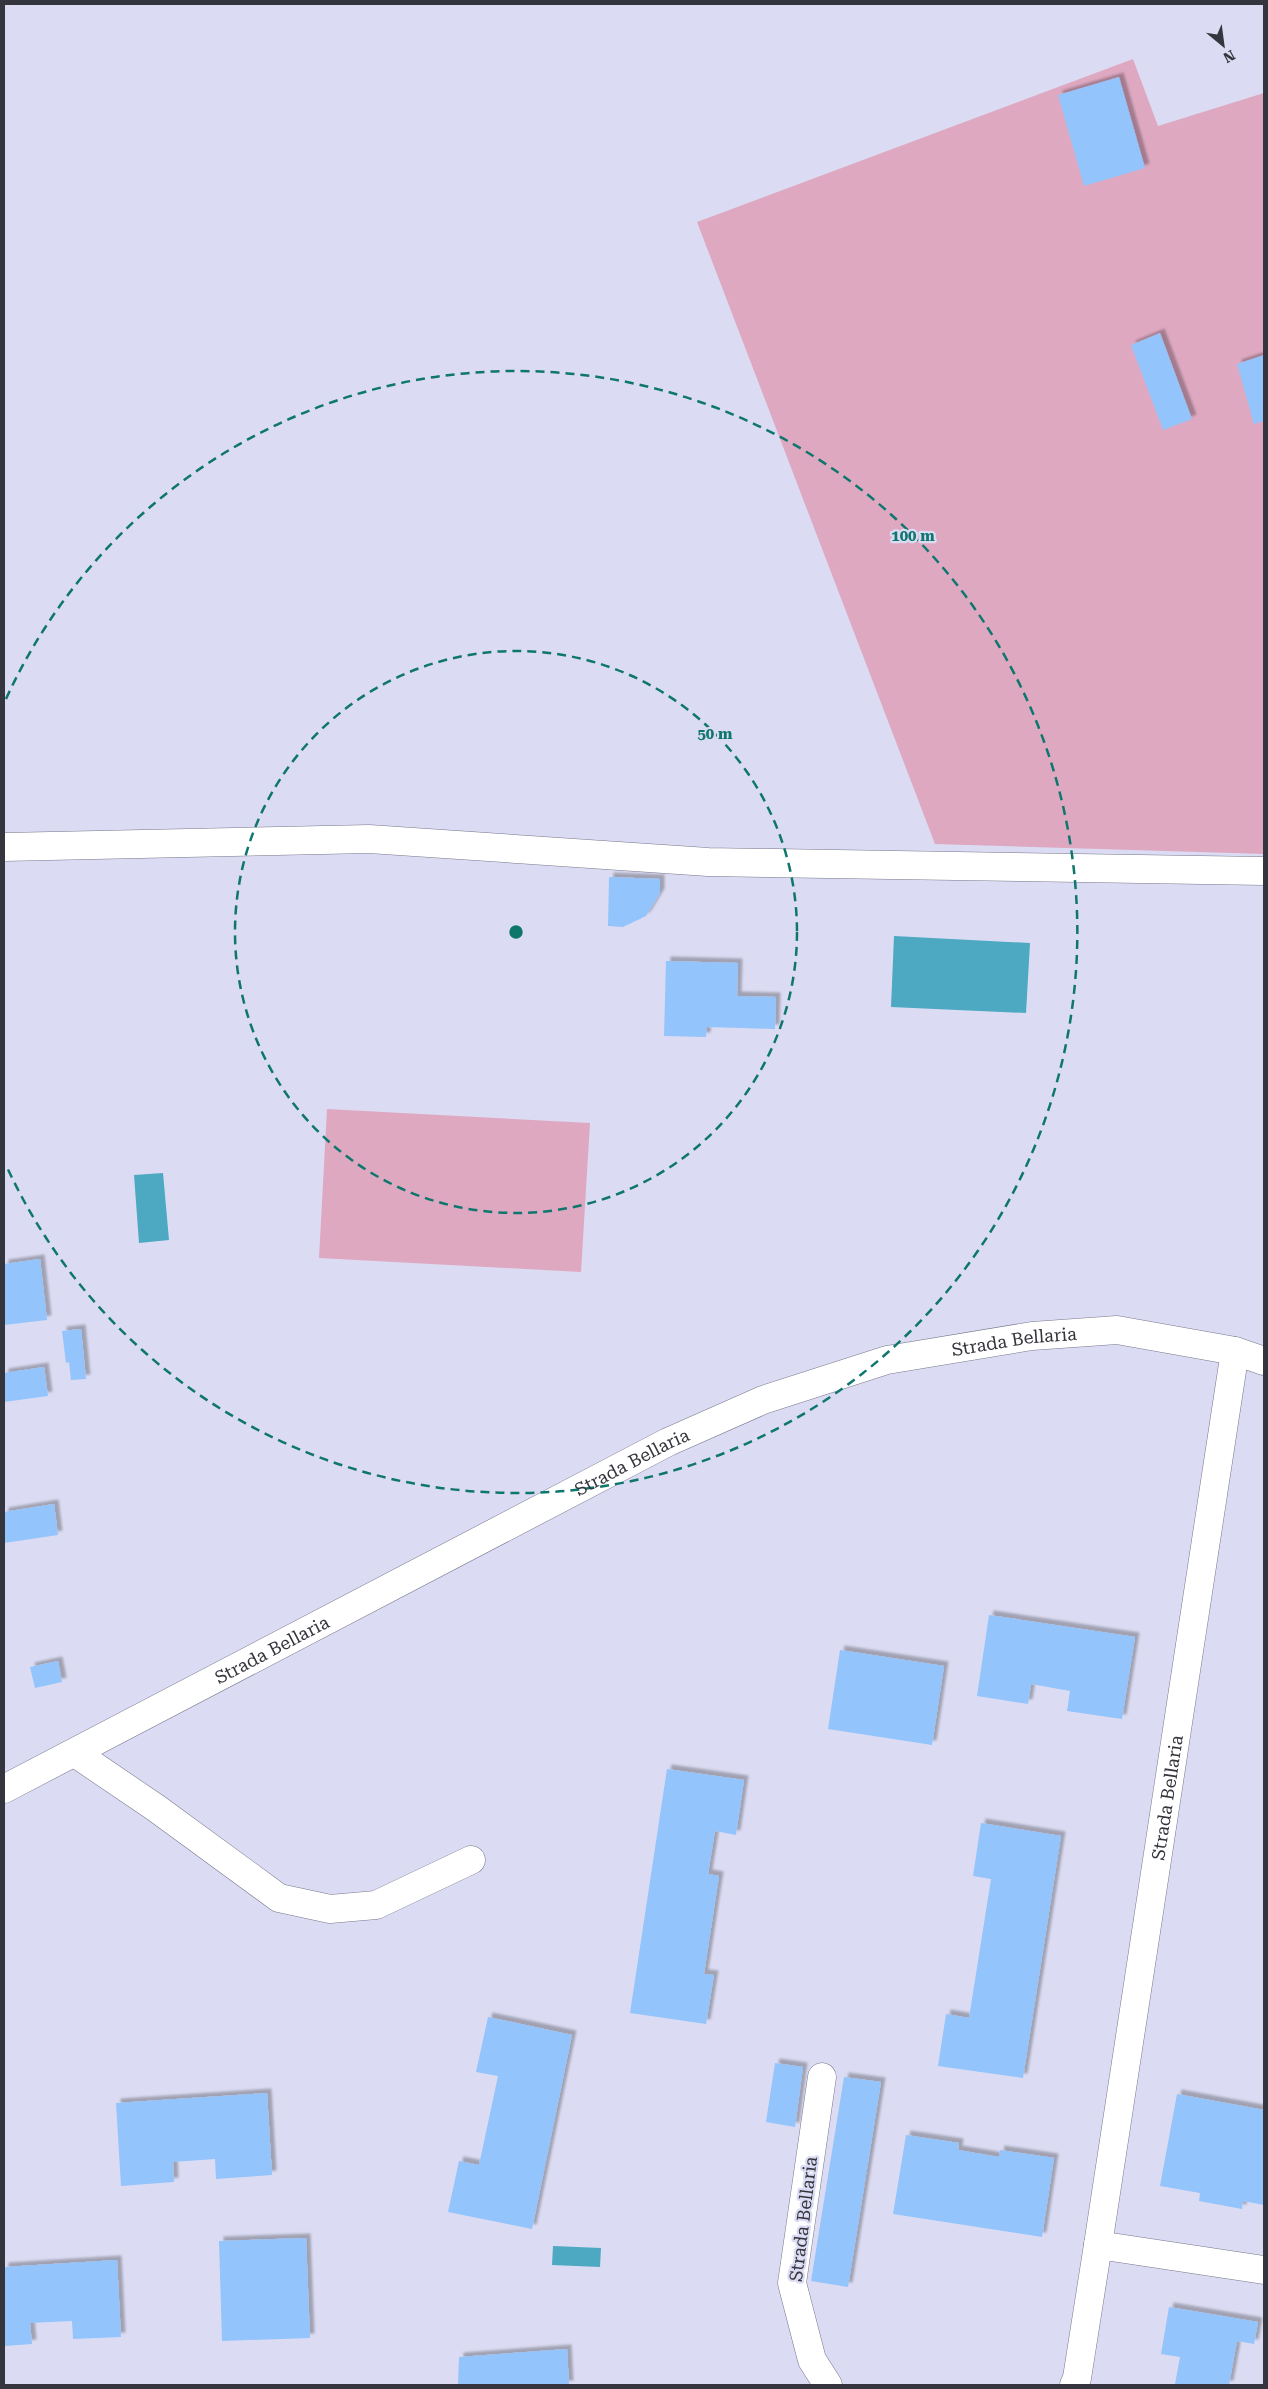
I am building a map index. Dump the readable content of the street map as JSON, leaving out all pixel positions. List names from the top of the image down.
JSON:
{
  "streets": {
    "street": ["Strada Bellaria"]
  },
  "north": "bottom right",
  "rings": ["100 m", "50 m"]
}
